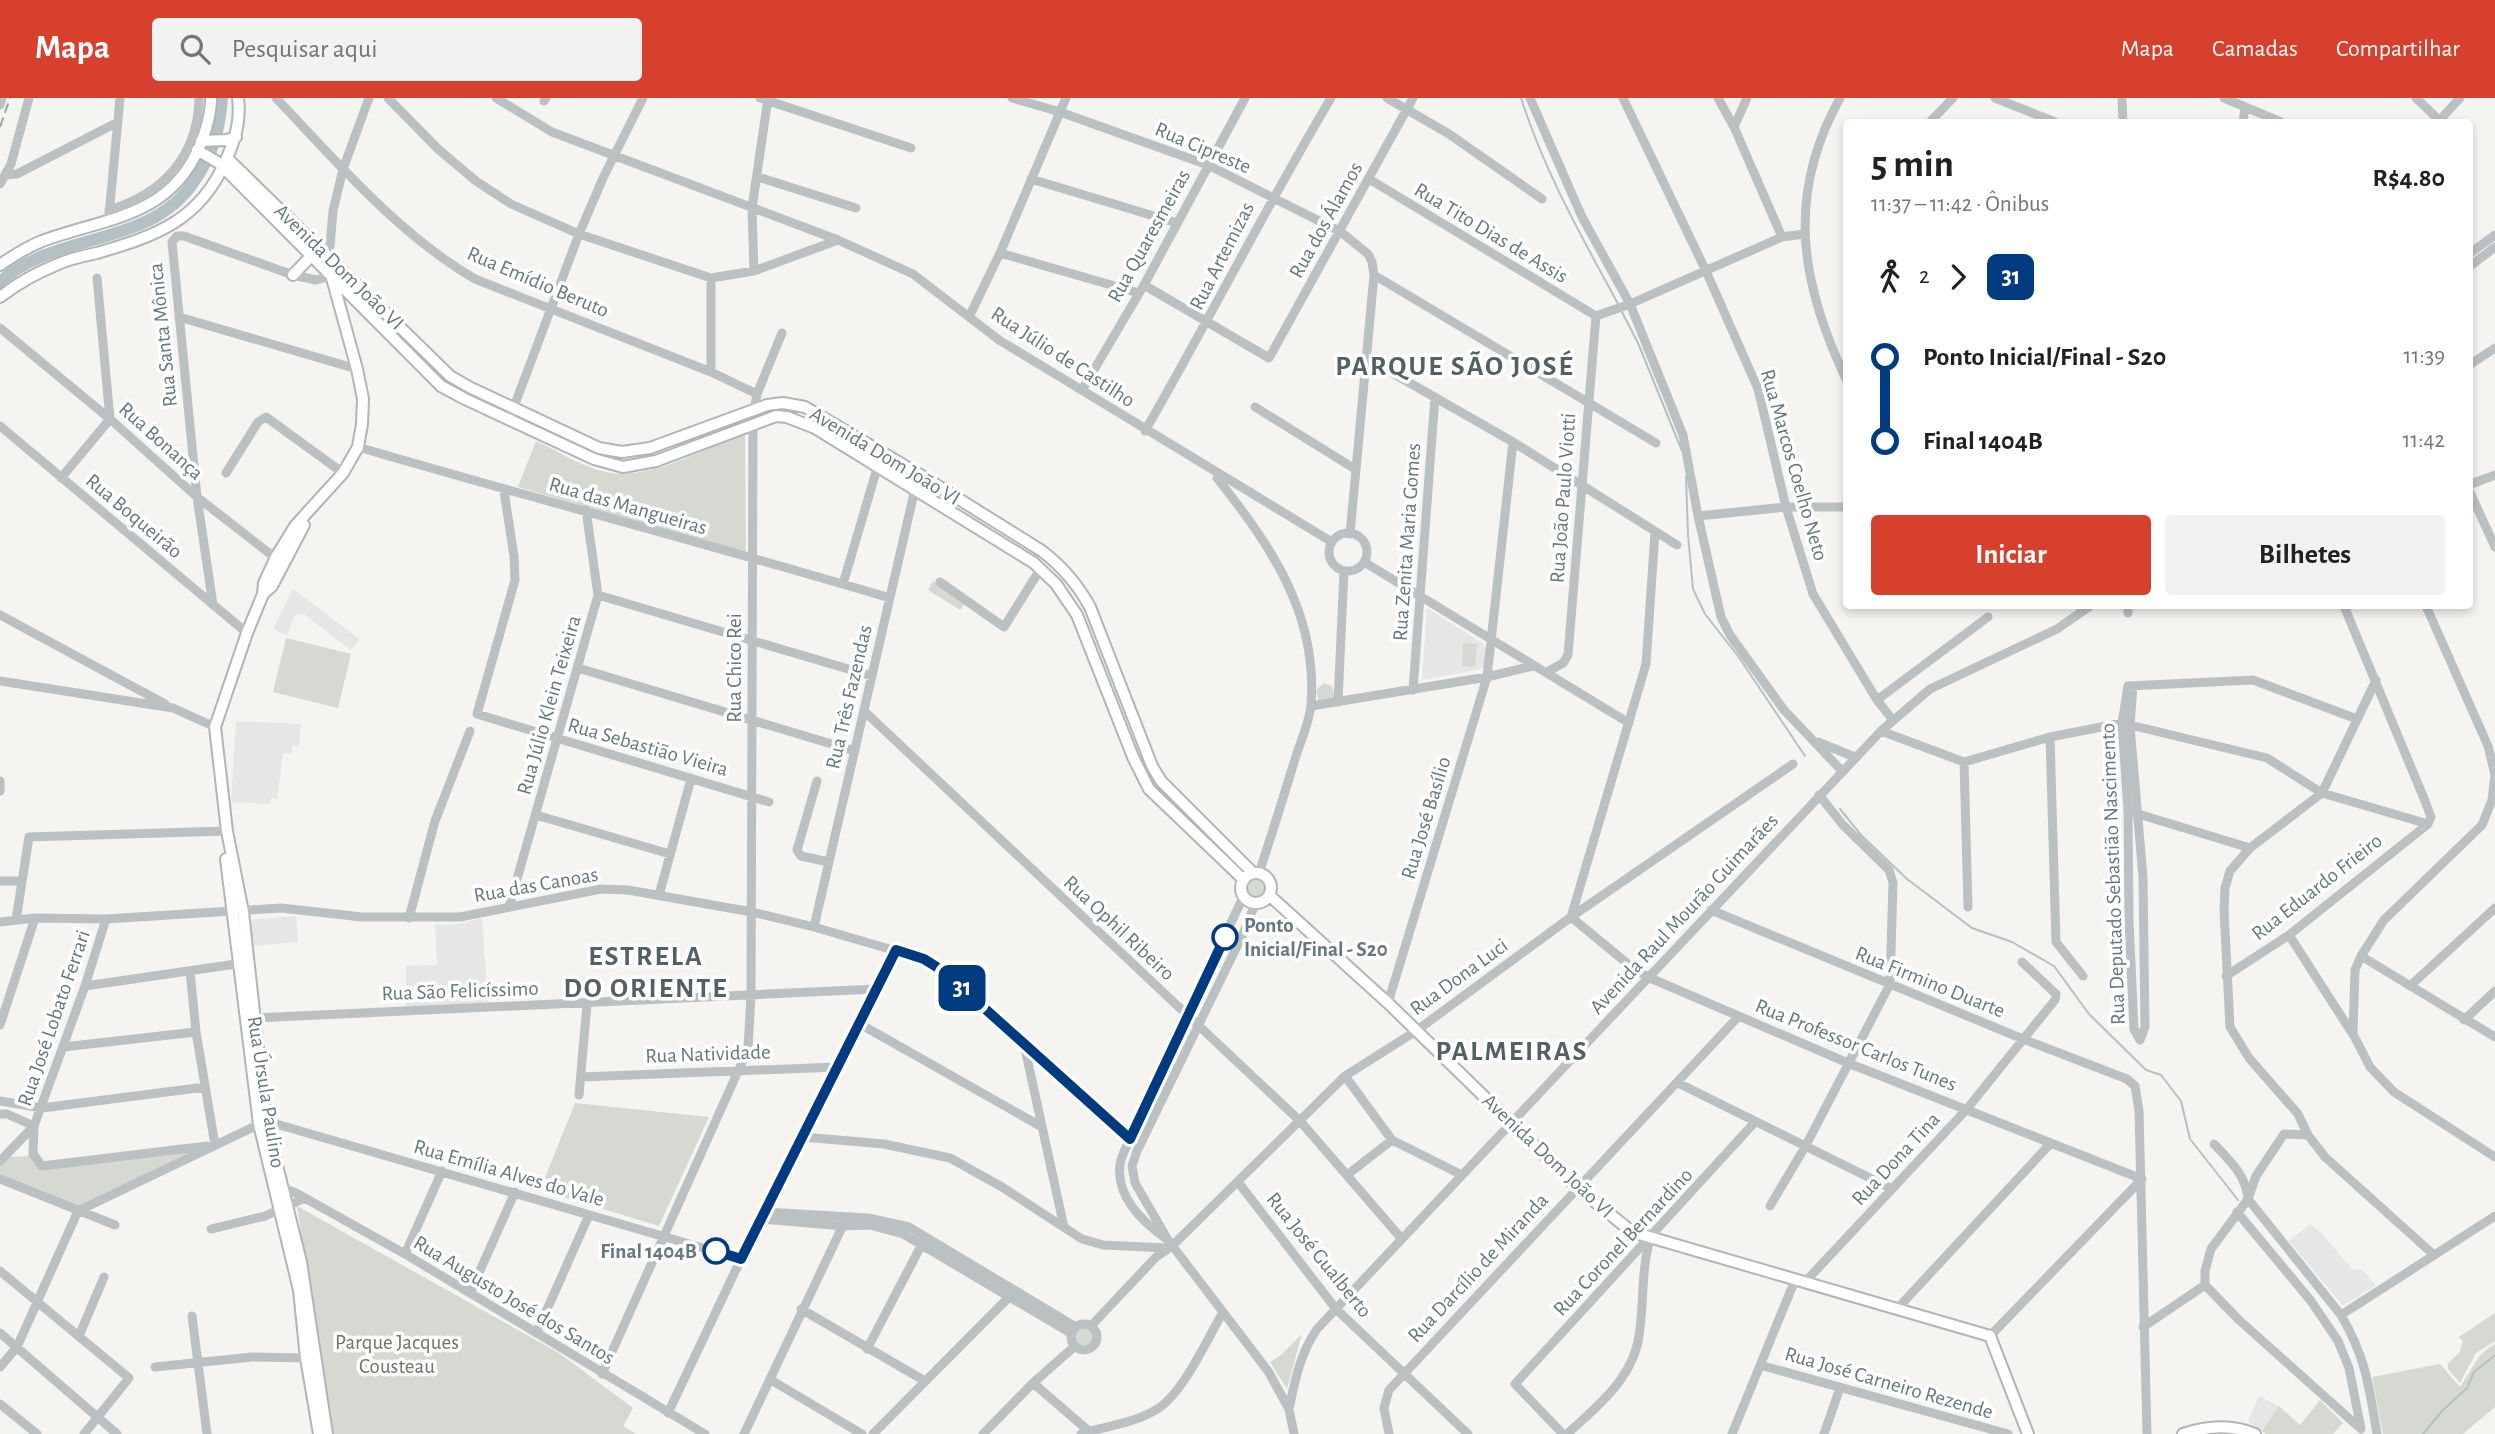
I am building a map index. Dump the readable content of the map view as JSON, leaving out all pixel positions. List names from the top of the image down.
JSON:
{
  "streets": {
    "main road": ["Avenida Dom João VI", "Rua Úrsula Paulino"],
    "street": [
      "Rua Cipreste",
      "Rua dos Álamos",
      "Rua Tito Dias de Assis",
      "Rua Quaresmeiras",
      "Rua Artemizas",
      "Rua Emídio Beruto",
      "Rua Santa Mônica",
      "Rua Júlio de Castilho",
      "Rua Bonança",
      "Rua Marcos Coelho Neto",
      "Rua João Paulo Viotti",
      "Rua das Mangueiras",
      "Rua Boqueirão",
      "Rua Zenita Maria Gomes",
      "Rua Chico Rei",
      "Rua Três Fazendas",
      "Rua Júlio Klein Teixeira",
      "Rua Sebastião Vieira",
      "Rua José Basílio",
      "Rua Deputado Sebastião Nascimento",
      "Rua das Canoas",
      "Rua Eduardo Frieiro",
      "Avenida Raul Mourão Guimarães",
      "Rua Ophil Ribeiro",
      "Rua Dona Luci",
      "Rua Firmino Duarte",
      "Rua São Felicíssimo",
      "Rua José Lobato Ferrari",
      "Rua Professor Carlos Tunes",
      "Rua Natividade",
      "Rua Dona Tina",
      "Rua Emília Alves do Vale",
      "Rua Coronel Bernardino",
      "Rua José Gualberto",
      "Rua Darcílio de Miranda",
      "Rua Augusto José dos Santos",
      "Rua José Carneiro Rezende"
    ]
  },
  "crossings": [
    ["Rua Cipreste", "Rua dos Álamos"],
    ["Rua Cipreste", "Rua Quaresmeiras"],
    ["Rua Cipreste", "Rua Artemizas"],
    ["Rua dos Álamos", "Rua Tito Dias de Assis"],
    ["Rua dos Álamos", "Rua Artemizas"],
    ["Rua Tito Dias de Assis", "Rua João Paulo Viotti"],
    ["Rua Quaresmeiras", "Rua Júlio de Castilho"],
    ["Rua Artemizas", "Rua Júlio de Castilho"],
    ["Avenida Dom João VI", "Rua Júlio de Castilho"],
    ["Avenida Dom João VI", "Rua Chico Rei"],
    ["Avenida Dom João VI", "Rua Três Fazendas"],
    ["Avenida Dom João VI", "Rua José Basílio"],
    ["Avenida Dom João VI", "Avenida Raul Mourão Guimarães"],
    ["Avenida Dom João VI", "Rua Dona Luci"],
    ["Avenida Dom João VI", "Rua Úrsula Paulino"],
    ["Avenida Dom João VI", "Rua Dona Tina"],
    ["Avenida Dom João VI", "Rua Coronel Bernardino"],
    ["Avenida Dom João VI", "Rua Darcílio de Miranda"],
    ["Rua Emídio Beruto", "Rua Úrsula Paulino"],
    ["Rua Santa Mônica", "Rua Bonança"],
    ["Rua Santa Mônica", "Rua Boqueirão"],
    ["Rua Bonança", "Rua Úrsula Paulino"],
    ["Rua Marcos Coelho Neto", "Avenida Raul Mourão Guimarães"],
    ["Rua das Mangueiras", "Rua Chico Rei"],
    ["Rua das Mangueiras", "Rua Três Fazendas"],
    ["Rua das Mangueiras", "Rua Júlio Klein Teixeira"],
    ["Rua das Mangueiras", "Rua Sebastião Vieira"],
    ["Rua das Mangueiras", "Rua Úrsula Paulino"],
    ["Rua Boqueirão", "Rua Úrsula Paulino"],
    ["Rua Chico Rei", "Rua Sebastião Vieira"],
    ["Rua Chico Rei", "Rua das Canoas"],
    ["Rua Chico Rei", "Rua São Felicíssimo"],
    ["Rua Chico Rei", "Rua Natividade"],
    ["Rua Chico Rei", "Rua Emília Alves do Vale"],
    ["Rua Chico Rei", "Rua Augusto José dos Santos"],
    ["Rua Três Fazendas", "Rua das Canoas"],
    ["Rua Três Fazendas", "Rua Ophil Ribeiro"],
    ["Rua Júlio Klein Teixeira", "Rua Sebastião Vieira"],
    ["Rua Júlio Klein Teixeira", "Rua das Canoas"],
    ["Rua das Canoas", "Rua José Lobato Ferrari"],
    ["Rua das Canoas", "Rua Úrsula Paulino"],
    ["Avenida Raul Mourão Guimarães", "Rua Ophil Ribeiro"],
    ["Avenida Raul Mourão Guimarães", "Rua Firmino Duarte"],
    ["Avenida Raul Mourão Guimarães", "Rua Professor Carlos Tunes"],
    ["Avenida Raul Mourão Guimarães", "Rua José Gualberto"],
    ["Rua Ophil Ribeiro", "Rua Dona Luci"],
    ["Rua Dona Luci", "Rua Professor Carlos Tunes"],
    ["Rua Dona Luci", "Rua José Gualberto"],
    ["Rua Firmino Duarte", "Rua Professor Carlos Tunes"],
    ["Rua Firmino Duarte", "Rua Dona Tina"],
    ["Rua São Felicíssimo", "Rua Úrsula Paulino"],
    ["Rua Professor Carlos Tunes", "Rua Dona Tina"],
    ["Rua Professor Carlos Tunes", "Rua Darcílio de Miranda"],
    ["Rua Úrsula Paulino", "Rua Emília Alves do Vale"],
    ["Rua Úrsula Paulino", "Rua Augusto José dos Santos"],
    ["Rua José Gualberto", "Rua Darcílio de Miranda"]
  ],
  "districts": ["PARQUE SÃO JOSÉ", "ESTRELA DO ORIENTE", "PALMEIRAS"],
  "parks": ["Parque Jacques Cousteau"],
  "places": ["Ponto Inicial/Final - S20", "Final 1404B"],
  "lines": ["bus line 31"],
  "page": {
    "header": "Mapa",
    "search": "Pesquisar aqui",
    "nav": ["Mapa", "Camadas", "Compartilhar"],
    "on_map": "31",
    "heading": ["5 min", "11:37 – 11:42 · Ônibus", "R$4.80"],
    "legs": ["2", "31"],
    "list": [
      {
        "name": "Ponto Inicial/Final - S20",
        "value": "11:39"
      },
      {
        "name": "Final 1404B",
        "value": "11:42"
      }
    ],
    "buttons": ["Iniciar", "Bilhetes"]
  }
}
